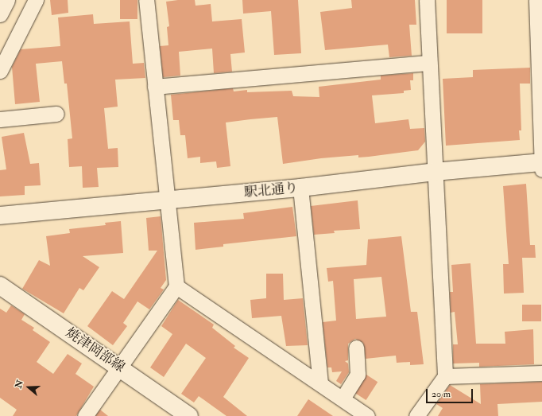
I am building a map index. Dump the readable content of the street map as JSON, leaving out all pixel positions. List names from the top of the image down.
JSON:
{
  "streets": {
    "street": ["駅北通り", "焼津岡部線"]
  },
  "scale_bar": "20 m",
  "north": "left"
}
